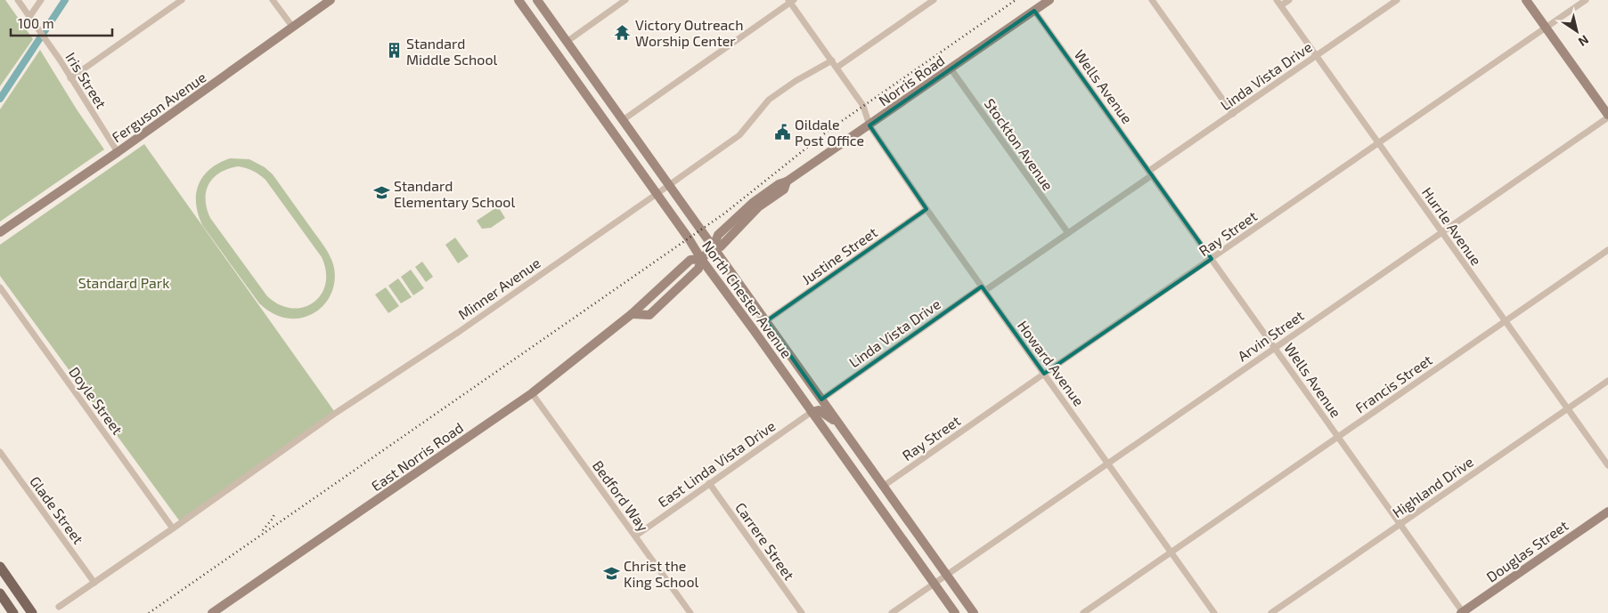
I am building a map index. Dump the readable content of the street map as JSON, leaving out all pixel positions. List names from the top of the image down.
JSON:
{
  "streets": {
    "street": [
      "Linda Vista Drive",
      "Iris Street",
      "Norris Road",
      "Wells Avenue",
      "Ferguson Avenue",
      "Stockton Avenue",
      "Hurrle Avenue",
      "Ray Street",
      "Justine Street",
      "Minner Avenue",
      "North Chester Avenue",
      "Arvin Street",
      "Howard Avenue",
      "Francis Street",
      "Doyle Street",
      "East Norris Road",
      "East Linda Vista Drive",
      "Highland Drive",
      "Bedford Way",
      "Glade Street",
      "Carrere Street",
      "Douglas Street"
    ]
  },
  "crossings": [
    ["Linda Vista Drive", "Wells Avenue"],
    ["Linda Vista Drive", "Stockton Avenue"],
    ["Linda Vista Drive", "Hurrle Avenue"],
    ["Linda Vista Drive", "North Chester Avenue"],
    ["Linda Vista Drive", "Howard Avenue"],
    ["Iris Street", "Ferguson Avenue"],
    ["Norris Road", "Wells Avenue"],
    ["Norris Road", "Stockton Avenue"],
    ["Norris Road", "North Chester Avenue"],
    ["Norris Road", "Howard Avenue"],
    ["Norris Road", "East Norris Road"],
    ["Wells Avenue", "Ray Street"],
    ["Wells Avenue", "Arvin Street"],
    ["Wells Avenue", "Francis Street"],
    ["Wells Avenue", "Highland Drive"],
    ["Wells Avenue", "Douglas Street"],
    ["Hurrle Avenue", "Ray Street"],
    ["Hurrle Avenue", "Arvin Street"],
    ["Hurrle Avenue", "Francis Street"],
    ["Hurrle Avenue", "Highland Drive"],
    ["Ray Street", "North Chester Avenue"],
    ["Ray Street", "Howard Avenue"],
    ["Justine Street", "North Chester Avenue"],
    ["Justine Street", "Howard Avenue"],
    ["Minner Avenue", "North Chester Avenue"],
    ["Minner Avenue", "Howard Avenue"],
    ["Minner Avenue", "Doyle Street"],
    ["Minner Avenue", "Glade Street"],
    ["North Chester Avenue", "Arvin Street"],
    ["North Chester Avenue", "East Norris Road"],
    ["North Chester Avenue", "East Linda Vista Drive"],
    ["Arvin Street", "Howard Avenue"],
    ["Howard Avenue", "Francis Street"],
    ["East Norris Road", "Bedford Way"],
    ["East Linda Vista Drive", "Bedford Way"],
    ["East Linda Vista Drive", "Carrere Street"]
  ],
  "parks": ["Standard Park"],
  "places": {
    "temple": ["Victory Outreach Worship Center"],
    "building": ["Standard Middle School"],
    "public building": ["Oildale Post Office"],
    "school or university": ["Standard Elementary School", "Christ the King School"]
  },
  "scale_bar": "100 m",
  "north": "bottom right"
}
